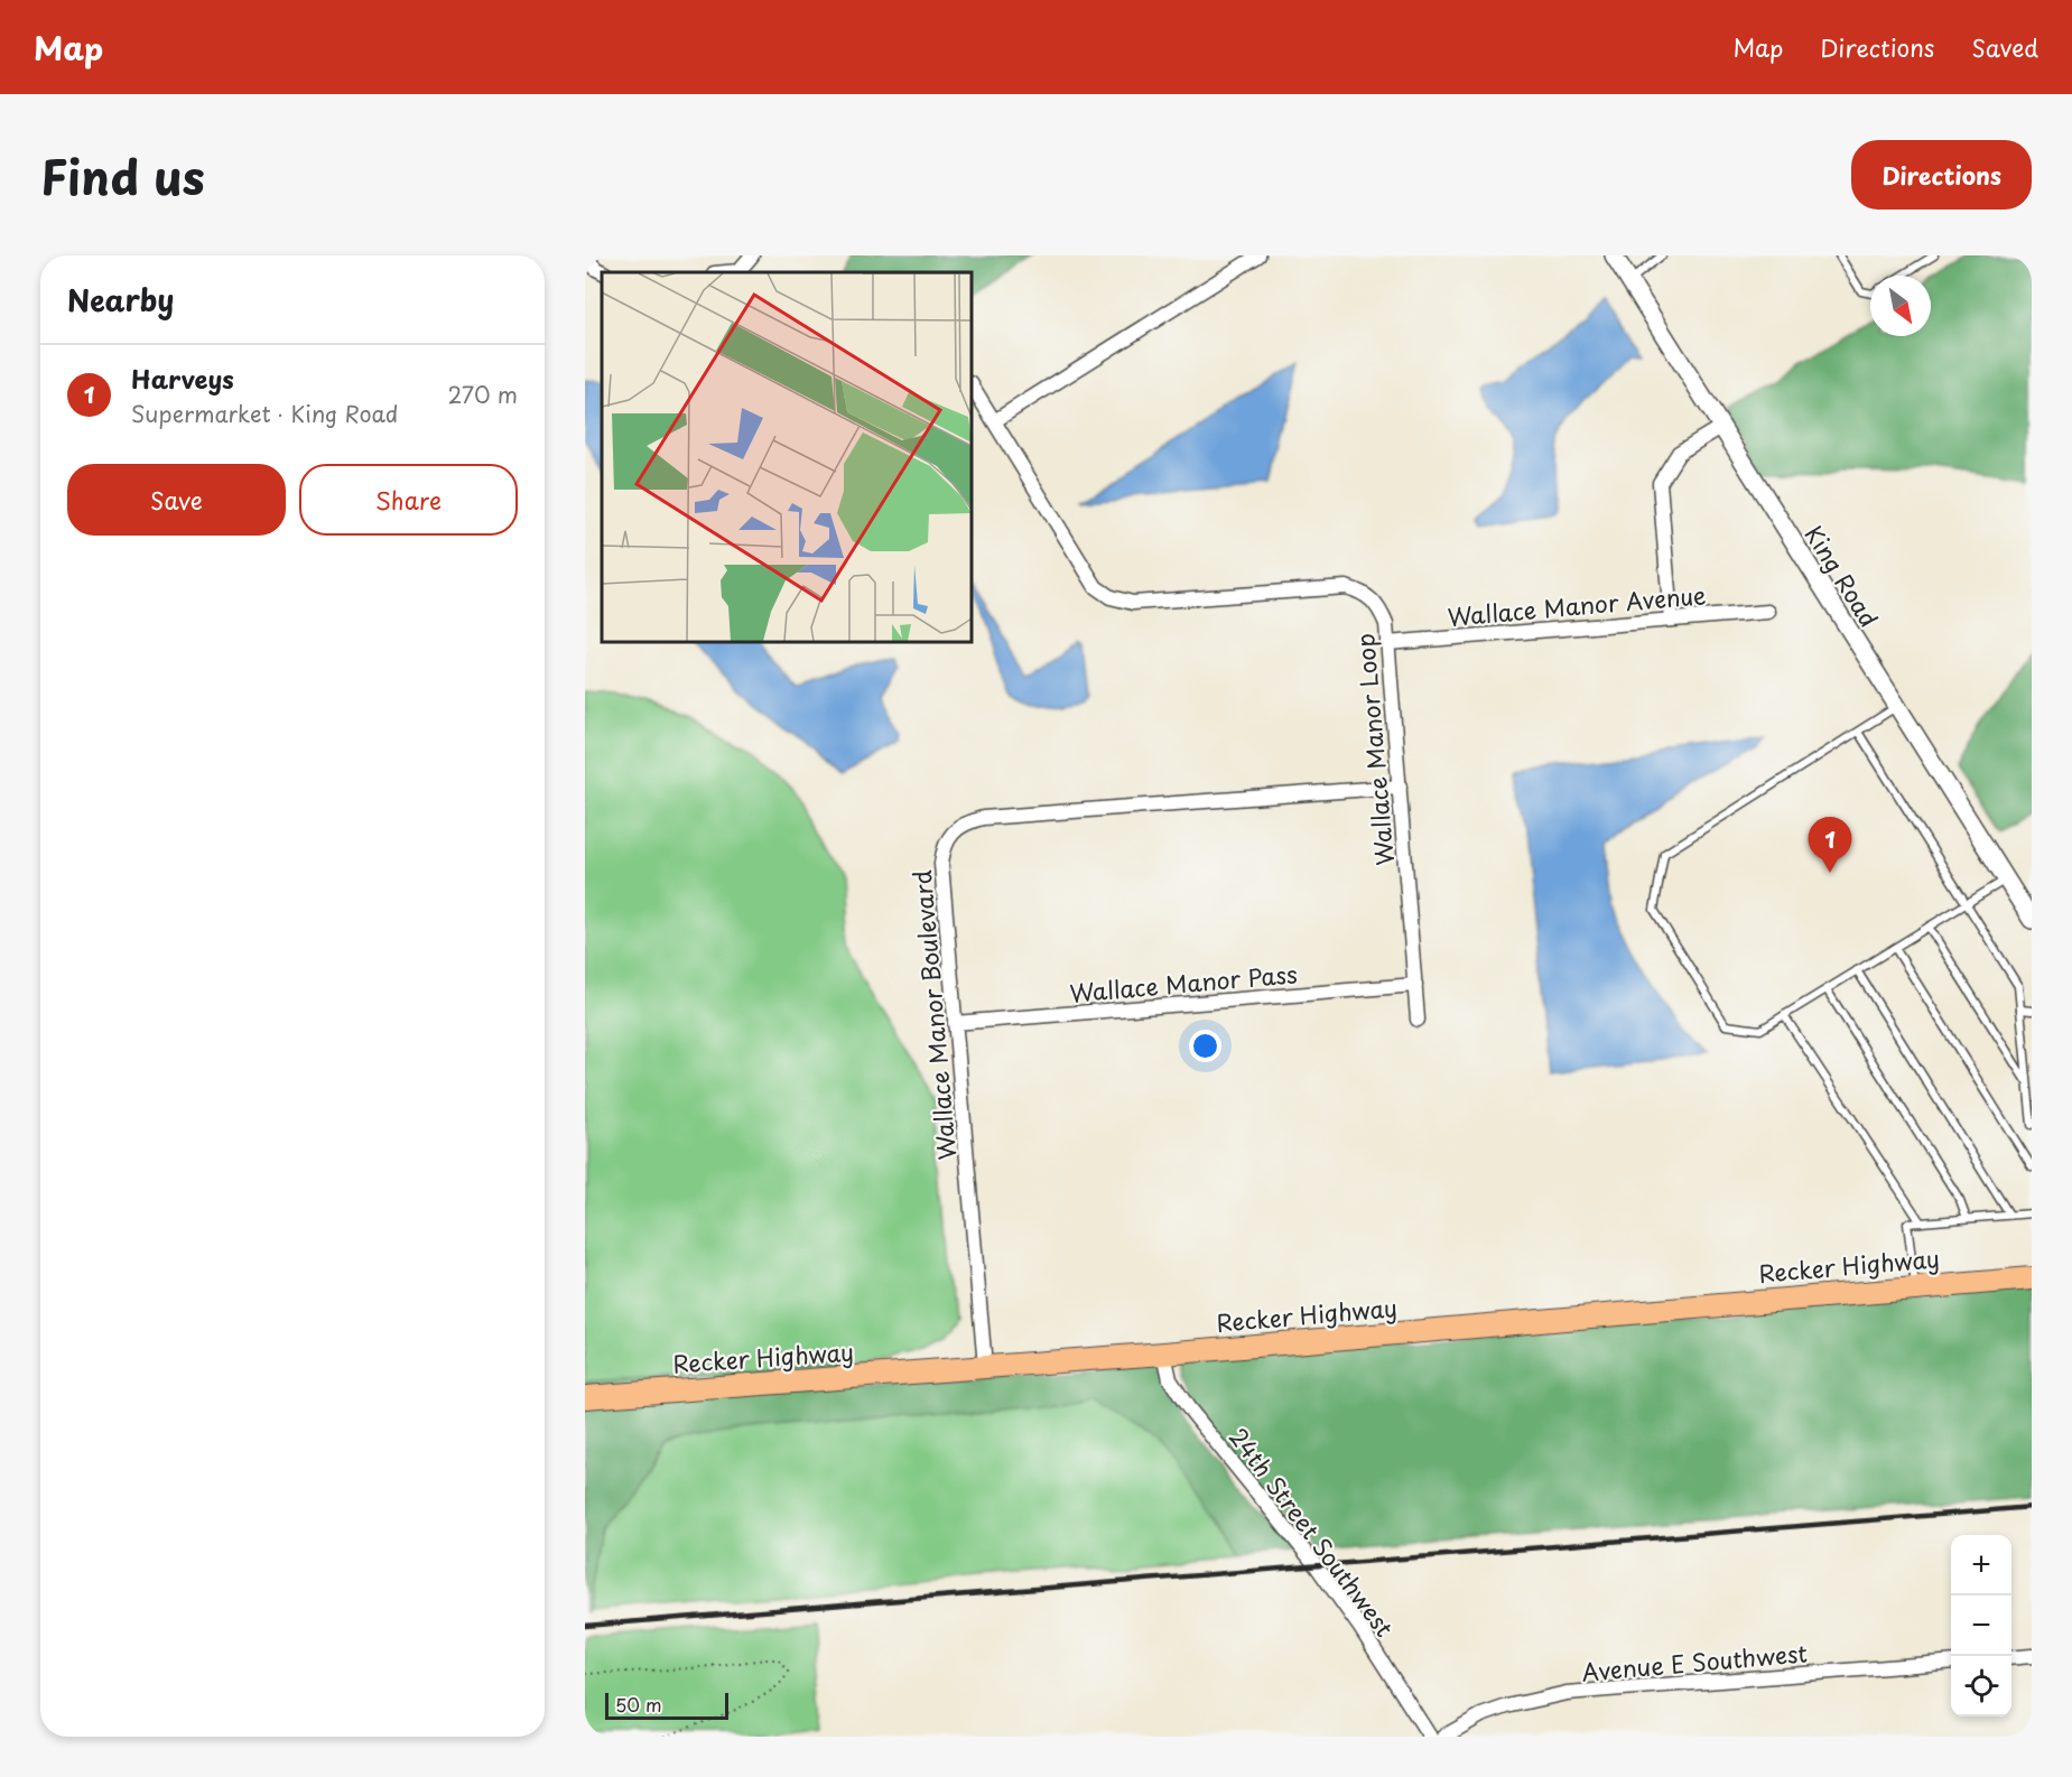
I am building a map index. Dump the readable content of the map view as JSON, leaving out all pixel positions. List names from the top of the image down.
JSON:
{
  "streets": {
    "main road": ["Recker Highway"],
    "street": [
      "King Road",
      "Wallace Manor Avenue",
      "Wallace Manor Loop",
      "Wallace Manor Pass",
      "Wallace Manor Boulevard",
      "24th Street Southwest",
      "Avenue E Southwest"
    ]
  },
  "crossings": [
    ["Wallace Manor Avenue", "Wallace Manor Loop"],
    ["Wallace Manor Loop", "Wallace Manor Pass"],
    ["Wallace Manor Loop", "Wallace Manor Boulevard"],
    ["Wallace Manor Pass", "Wallace Manor Boulevard"],
    ["Wallace Manor Boulevard", "Recker Highway"],
    ["Recker Highway", "24th Street Southwest"]
  ],
  "scale_bar": "50 m",
  "north": "bottom right",
  "page": {
    "header": "Map",
    "nav": ["Map", "Directions", "Saved"],
    "title": "Find us",
    "buttons": [
      "Directions",
      ["Save", "Share"]
    ],
    "heading": "Nearby",
    "list": [
      {
        "mark": "1",
        "name": "Harveys",
        "note": "Supermarket · King Road",
        "value": "270 m"
      }
    ],
    "pins": "1",
    "map_buttons": ["+", "−"],
    "scale": "50 m"
  }
}
